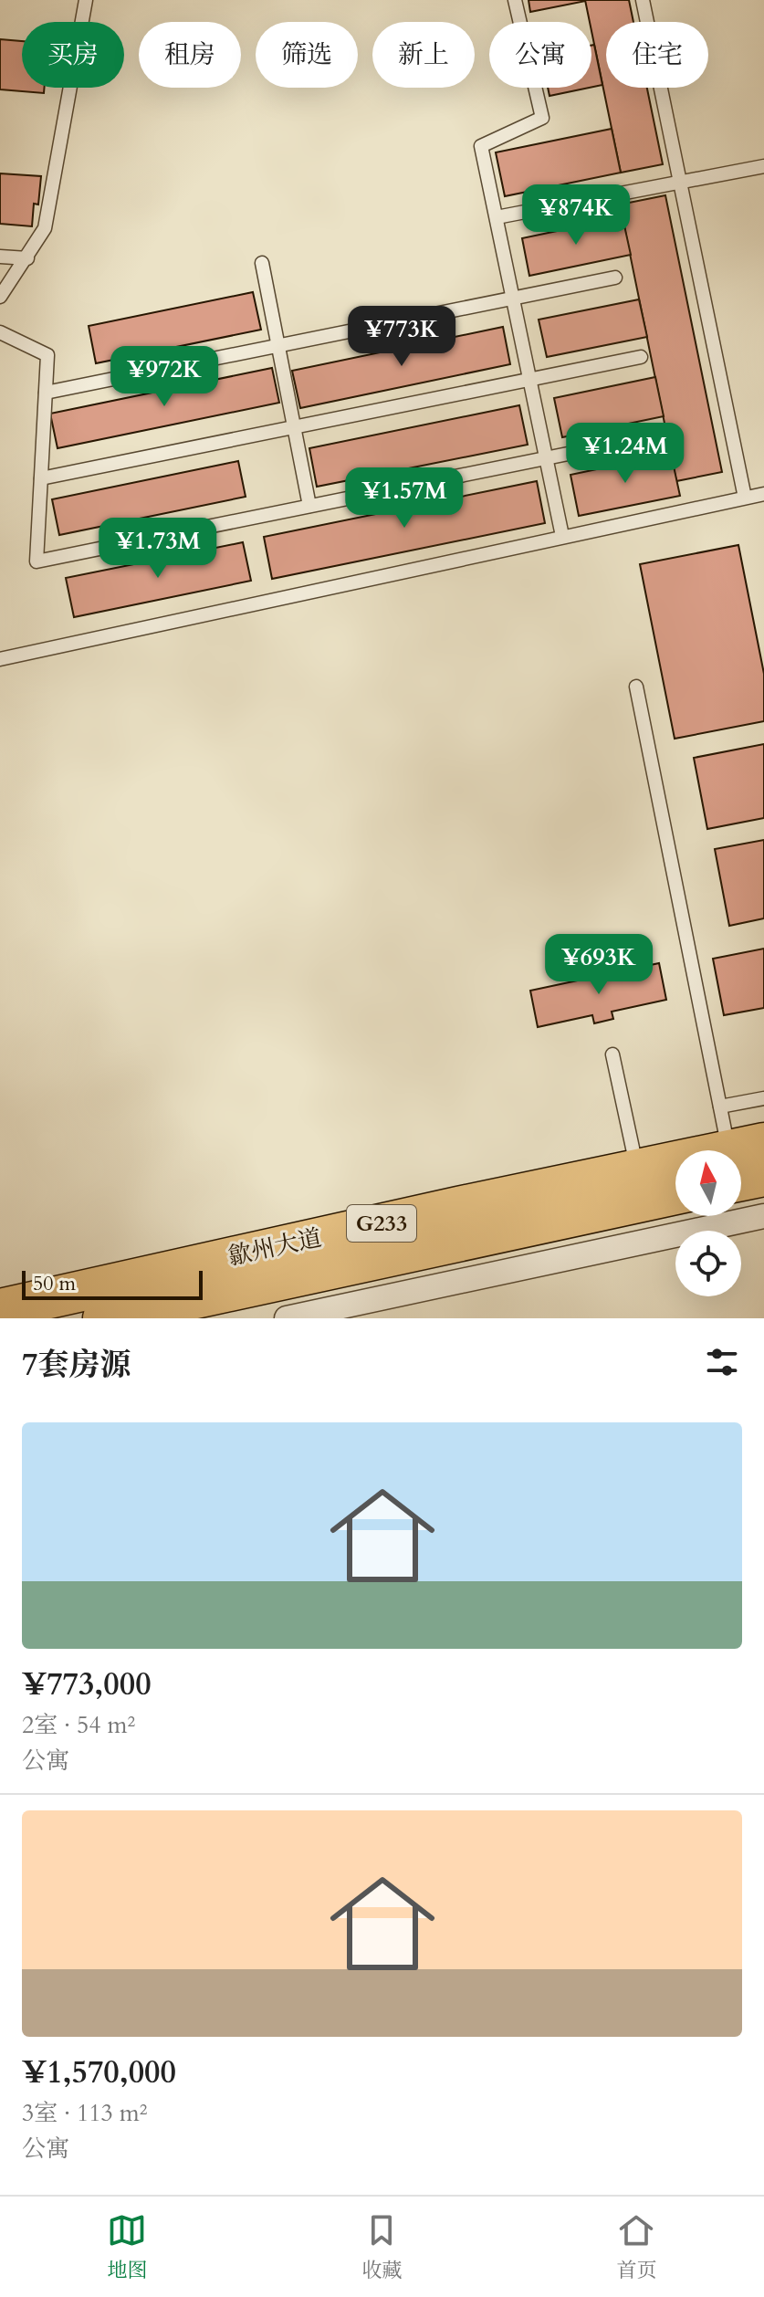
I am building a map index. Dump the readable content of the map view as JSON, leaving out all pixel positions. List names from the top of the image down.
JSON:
{
  "streets": {
    "highway": ["G233", "歙州大道"]
  },
  "scale_bar": "50 m",
  "north": "top",
  "page": {
    "chip": [
      "买房",
      "租房",
      "筛选",
      "新上",
      "公寓",
      "住宅"
    ],
    "price": [
      "¥874K",
      "¥773K",
      "¥972K",
      "¥1.24M",
      "¥1.57M",
      "¥1.73M",
      "¥693K"
    ],
    "scale": "50 m",
    "heading": "7套房源",
    "list": [
      {
        "name": "¥773,000",
        "note": "2室 · 54 m² · 公寓"
      },
      {
        "name": "¥1,570,000",
        "note": "3室 · 113 m² · 公寓"
      }
    ],
    "tabs": ["地图", "收藏", "首页"]
  }
}
